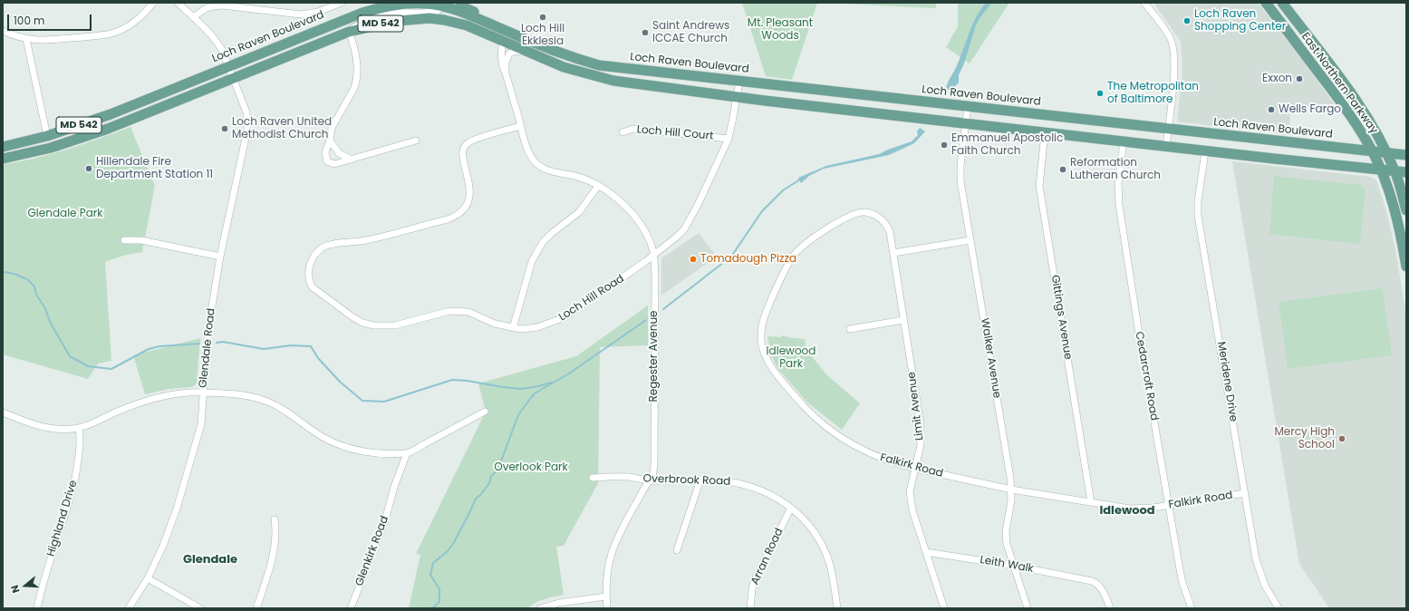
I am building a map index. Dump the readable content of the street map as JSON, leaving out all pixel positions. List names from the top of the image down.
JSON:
{
  "streets": {
    "main road": ["MD 542", "Loch Raven Boulevard", "East Northern Parkway"],
    "street": [
      "Loch Hill Court",
      "Loch Hill Road",
      "Gittings Avenue",
      "Glendale Road",
      "Regester Avenue",
      "Walker Avenue",
      "Cedarcroft Road",
      "Meridene Drive",
      "Limit Avenue",
      "Falkirk Road",
      "Overbrook Road",
      "Highland Drive",
      "Glenkirk Road",
      "Arran Road",
      "Leith Walk"
    ]
  },
  "crossings": [
    ["Loch Raven Boulevard", "East Northern Parkway"],
    ["Loch Raven Boulevard", "Loch Hill Road"],
    ["Loch Raven Boulevard", "Gittings Avenue"],
    ["Loch Raven Boulevard", "Glendale Road"],
    ["Loch Raven Boulevard", "Regester Avenue"],
    ["Loch Raven Boulevard", "Walker Avenue"],
    ["Loch Raven Boulevard", "Cedarcroft Road"],
    ["Loch Raven Boulevard", "Meridene Drive"],
    ["Loch Hill Court", "Loch Hill Road"],
    ["Loch Hill Road", "Regester Avenue"],
    ["Gittings Avenue", "Falkirk Road"],
    ["Regester Avenue", "Overbrook Road"],
    ["Walker Avenue", "Falkirk Road"],
    ["Walker Avenue", "Leith Walk"],
    ["Cedarcroft Road", "Falkirk Road"],
    ["Meridene Drive", "Falkirk Road"],
    ["Limit Avenue", "Falkirk Road"],
    ["Limit Avenue", "Leith Walk"],
    ["Overbrook Road", "Arran Road"]
  ],
  "districts": ["Idlewood", "Glendale"],
  "parks": [
    "Mt. Pleasant Woods",
    "Glendale Park",
    "Idlewood Park",
    "Overlook Park"
  ],
  "places": [
    "Loch Hill Ekklesia",
    "Loch Raven Shopping Center",
    "Saint Andrews ICCAE Church",
    "Exxon",
    "The Metropolitan of Baltimore",
    "Wells Fargo",
    "Loch Raven United Methodist Church",
    "Emmanuel Apostolic Faith Church",
    "Hillendale Fire Department Station 11",
    "Reformation Lutheran Church",
    "Tomadough Pizza",
    "Mercy High School"
  ],
  "scale_bar": "100 m",
  "north": "left"
}
